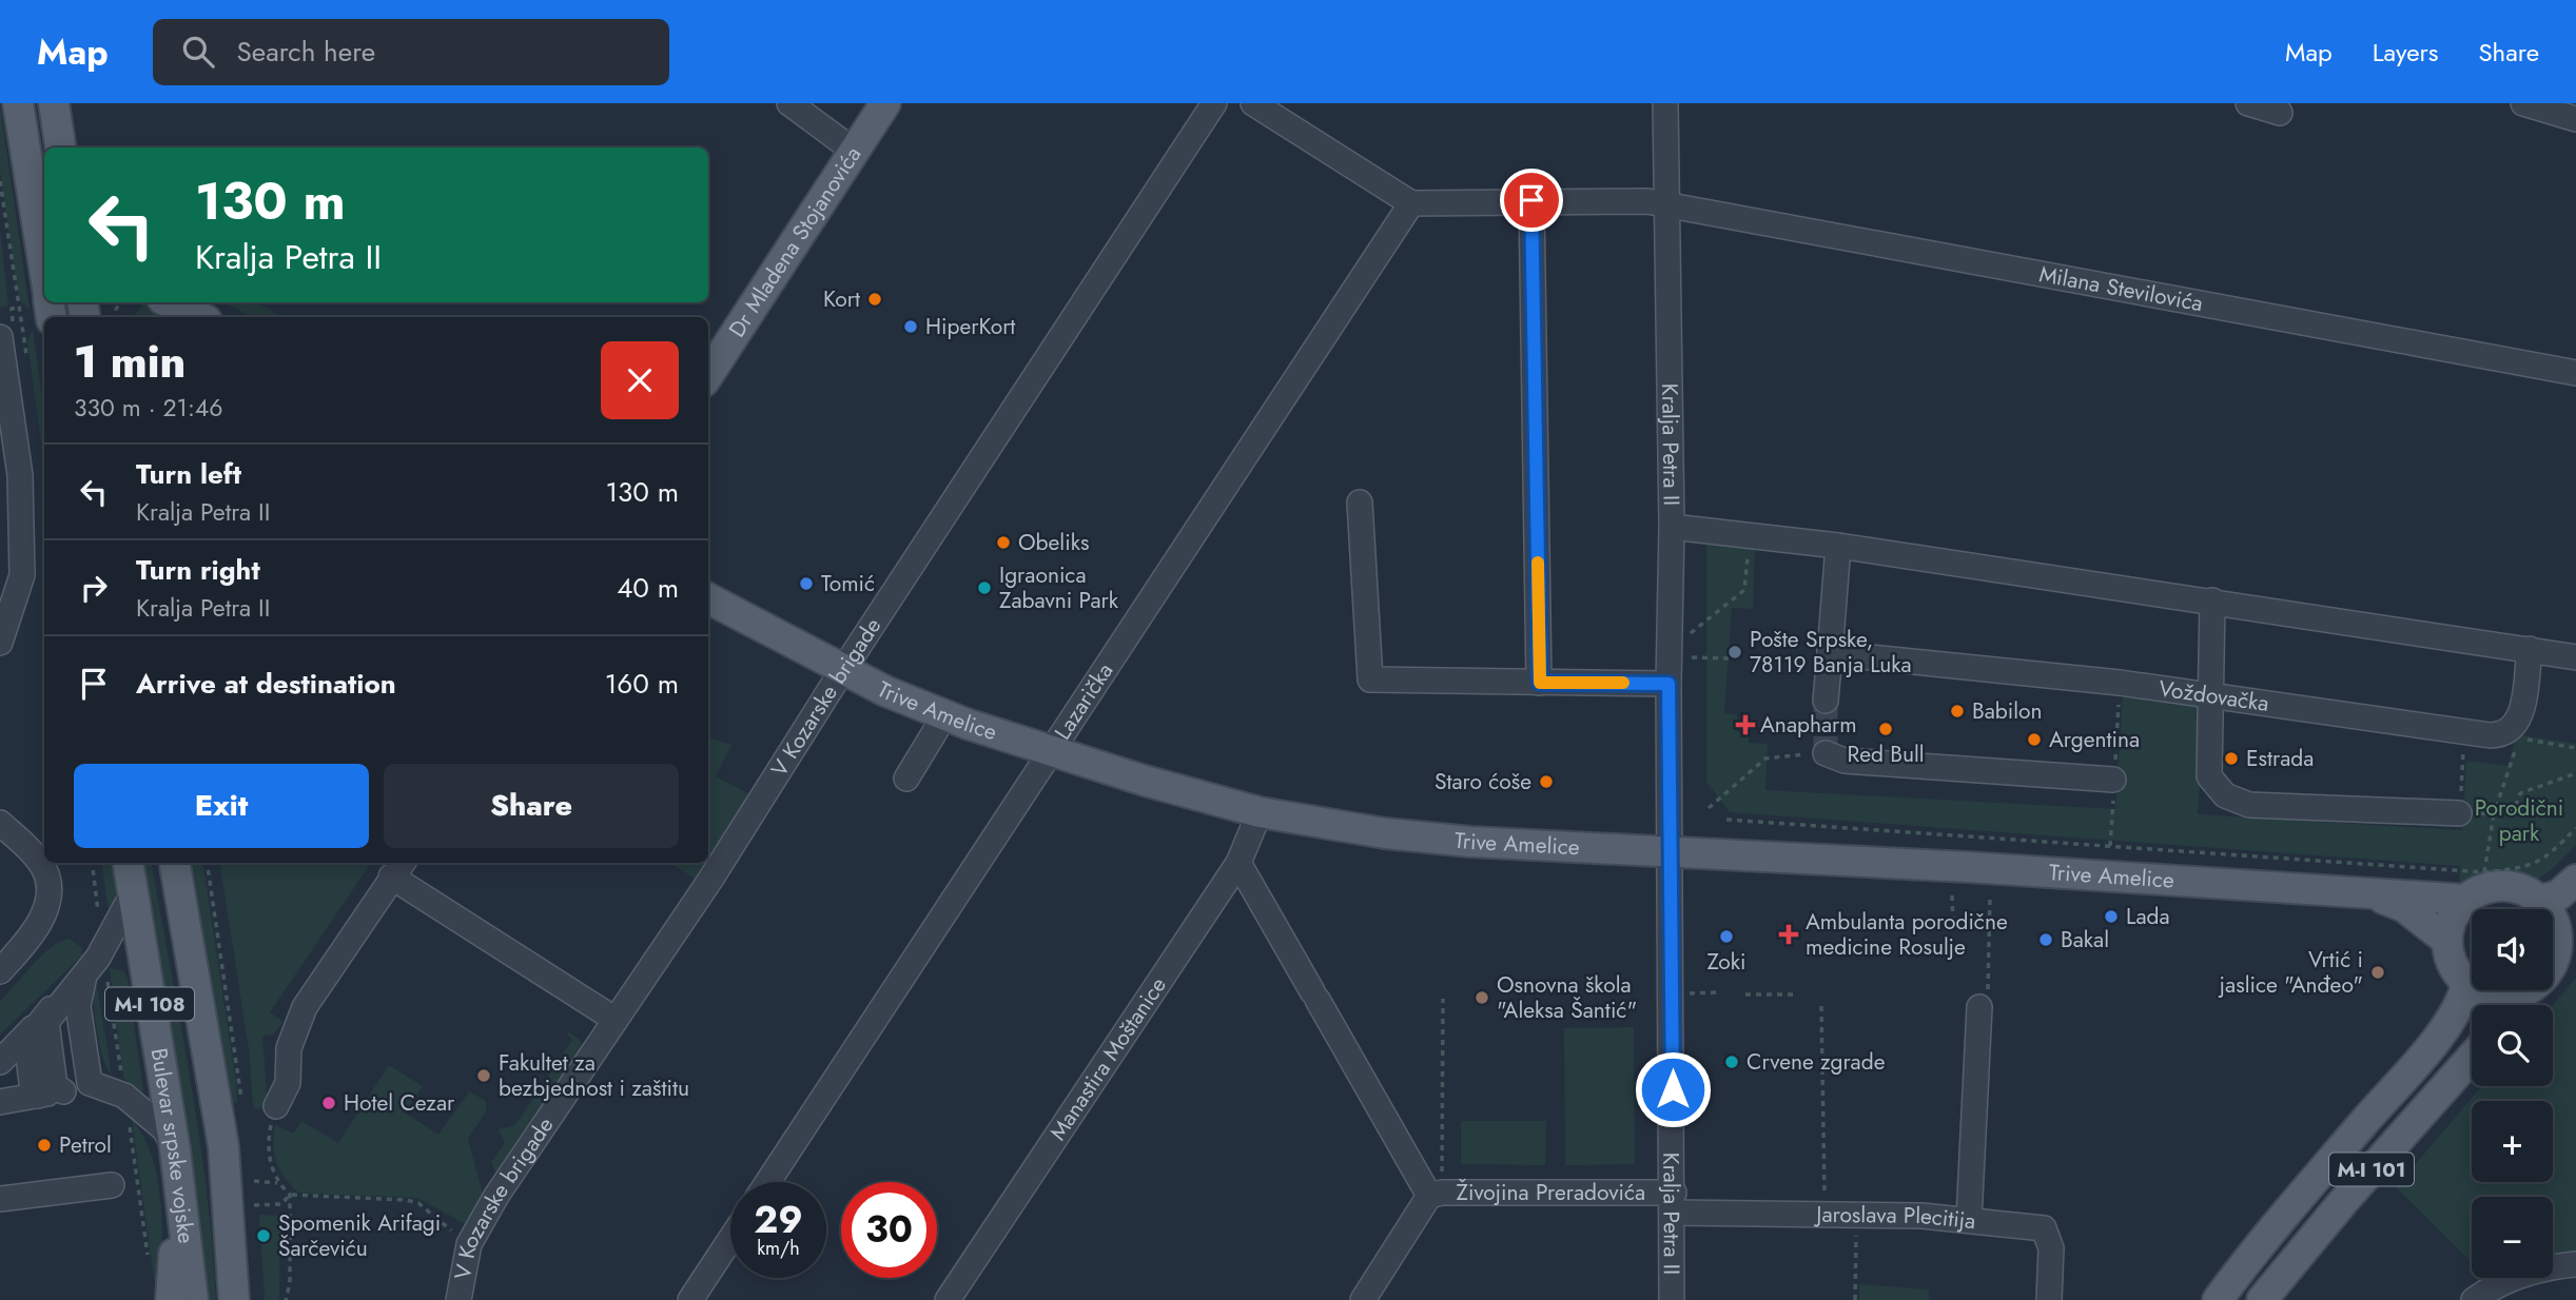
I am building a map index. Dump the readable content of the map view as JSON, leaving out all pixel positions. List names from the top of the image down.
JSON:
{
  "streets": {
    "main road": [
      "Dr Mladena Stojanovića",
      "Trive Amelice",
      "M-I 108",
      "Bulevar srpske vojske",
      "M-I 101"
    ],
    "street": [
      "Milana Stevilovića",
      "Kralja Petra II",
      "Voždovačka",
      "V Kozarske brigade",
      "Lazarička",
      "Manastira Moštanice",
      "Živojina Preradovića",
      "Jaroslava Plecitija"
    ]
  },
  "crossings": [
    ["Milana Stevilovića", "Kralja Petra II"],
    ["Kralja Petra II", "Trive Amelice"],
    ["Kralja Petra II", "Živojina Preradovića"],
    ["Kralja Petra II", "Jaroslava Plecitija"],
    ["V Kozarske brigade", "Trive Amelice"],
    ["Lazarička", "Trive Amelice"],
    ["Trive Amelice", "Manastira Moštanice"],
    ["Manastira Moštanice", "Živojina Preradovića"],
    ["Živojina Preradovića", "Jaroslava Plecitija"]
  ],
  "parks": ["Porodični park"],
  "places": {
    "other": [
      "Kort",
      "HiperKort",
      "Obeliks",
      "Tomić",
      "Igraonica Zabavni Park",
      "Pošte Srpske, 78119 Banja Luka",
      "Babilon",
      "Red Bull",
      "Argentina",
      "Estrada",
      "Staro ćoše",
      "Lada",
      "Zoki",
      "Bakal",
      "Vrtić i jaslice \"Anđeo\"",
      "Osnovna škola \"Aleksa Šantić\"",
      "Crvene zgrade",
      "Fakultet za bezbjednost i zaštitu",
      "Hotel Cezar",
      "Petrol",
      "Spomenik Arifagi Šarčeviću"
    ],
    "health": ["Anapharm", "Ambulanta porodične medicine Rosulje"]
  },
  "page": {
    "header": "Map",
    "search": "Search here",
    "nav": ["Map", "Layers", "Share"],
    "turn": ["130 m", "Kralja Petra II"],
    "heading": ["1 min", "330 m · 21:46"],
    "list": [
      {
        "name": "Turn left",
        "note": "Kralja Petra II",
        "value": "130 m"
      },
      {
        "name": "Turn right",
        "note": "Kralja Petra II",
        "value": "40 m"
      },
      {
        "name": "Arrive at destination",
        "value": "160 m"
      }
    ],
    "buttons": ["Exit", "Share"],
    "map_buttons": ["+", "−"],
    "speed": "29 km/h",
    "limit": "30"
  }
}
